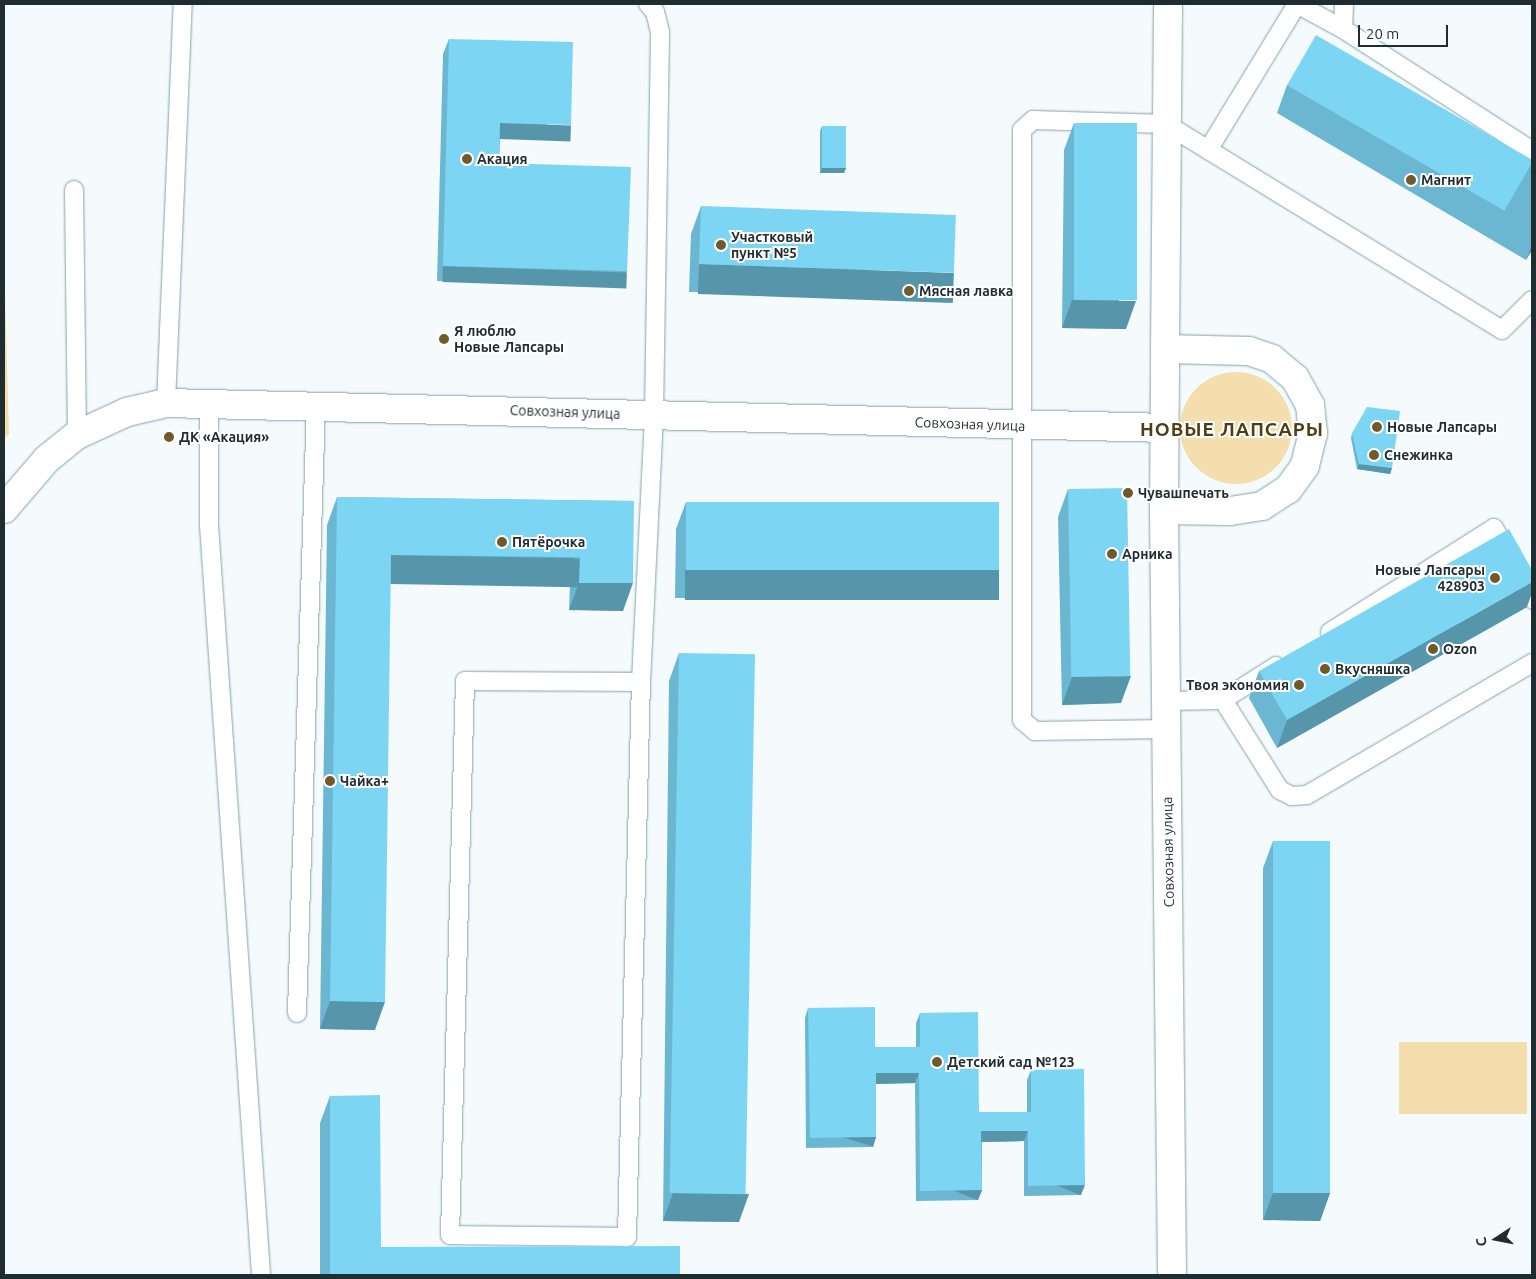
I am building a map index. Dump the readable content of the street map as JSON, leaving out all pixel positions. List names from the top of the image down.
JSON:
{
  "streets": {
    "street": ["Совхозная улица"]
  },
  "districts": ["НОВЫЕ ЛАПСАРЫ"],
  "places": [
    "Акация",
    "Магнит",
    "Участковый пункт №5",
    "Мясная лавка",
    "Я люблю Новые Лапсары",
    "Новые Лапсары",
    "ДК «Акация»",
    "Снежинка",
    "Чувашпечать",
    "Пятёрочка",
    "Арника",
    "Новые Лапсары 428903",
    "Ozon",
    "Вкусняшка",
    "Твоя экономия",
    "Чайка+",
    "Детский сад №123"
  ],
  "scale_bar": "20 m",
  "north": "left"
}
